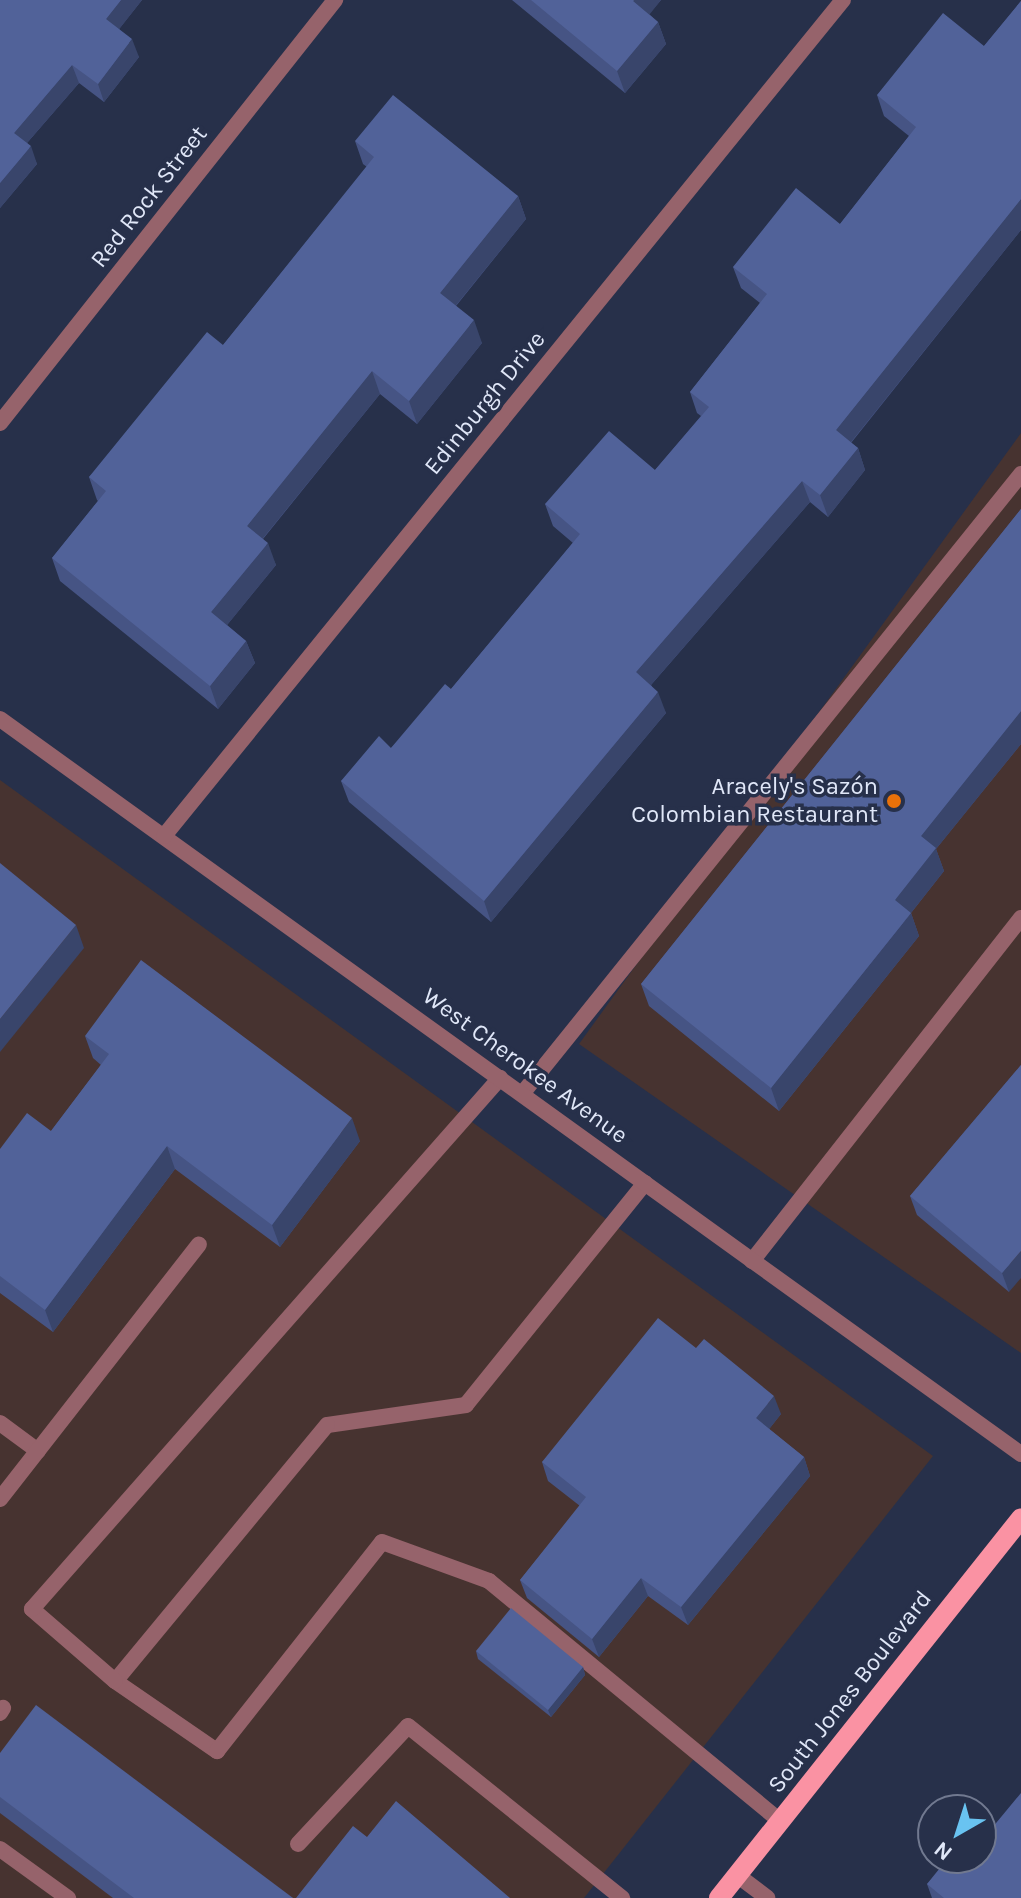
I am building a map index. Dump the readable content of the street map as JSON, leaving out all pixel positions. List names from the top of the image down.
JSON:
{
  "streets": {
    "main road": ["South Jones Boulevard"],
    "street": ["Red Rock Street", "Edinburgh Drive", "West Cherokee Avenue"]
  },
  "crossings": [
    ["Edinburgh Drive", "West Cherokee Avenue"]
  ],
  "places": ["Aracely's Sazón Colombian Restaurant"],
  "north": "bottom left"
}
